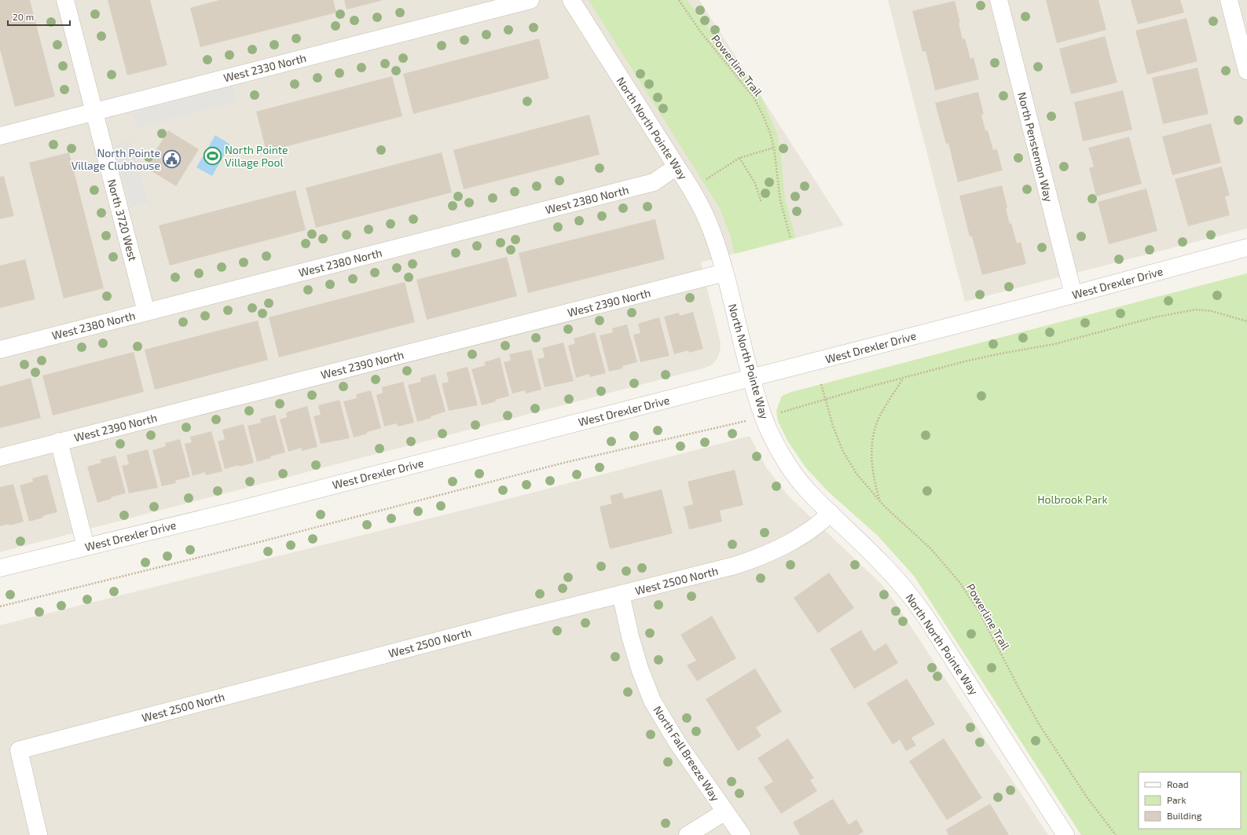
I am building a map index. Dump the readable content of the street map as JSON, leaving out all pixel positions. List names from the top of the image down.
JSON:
{
  "streets": {
    "street": [
      "West 2330 North",
      "North North Pointe Way",
      "North Penstemon Way",
      "West 2380 North",
      "North 3720 West",
      "West Drexler Drive",
      "West 2390 North",
      "West 2500 North",
      "North Fall Breeze Way"
    ],
    "path": ["Powerline Trail"]
  },
  "crossings": [
    ["West 2330 North", "North 3720 West"],
    ["North North Pointe Way", "West 2380 North"],
    ["North North Pointe Way", "West Drexler Drive"],
    ["North North Pointe Way", "West 2390 North"],
    ["North North Pointe Way", "West 2500 North"],
    ["North Penstemon Way", "West Drexler Drive"],
    ["West 2380 North", "North 3720 West"],
    ["West 2500 North", "North Fall Breeze Way"]
  ],
  "parks": ["Holbrook Park"],
  "places": {
    "sports": ["North Pointe Village Pool"],
    "public building": ["North Pointe Village Clubhouse"]
  },
  "legend": ["Road", "Park", "Building"],
  "scale_bar": "20 m"
}
